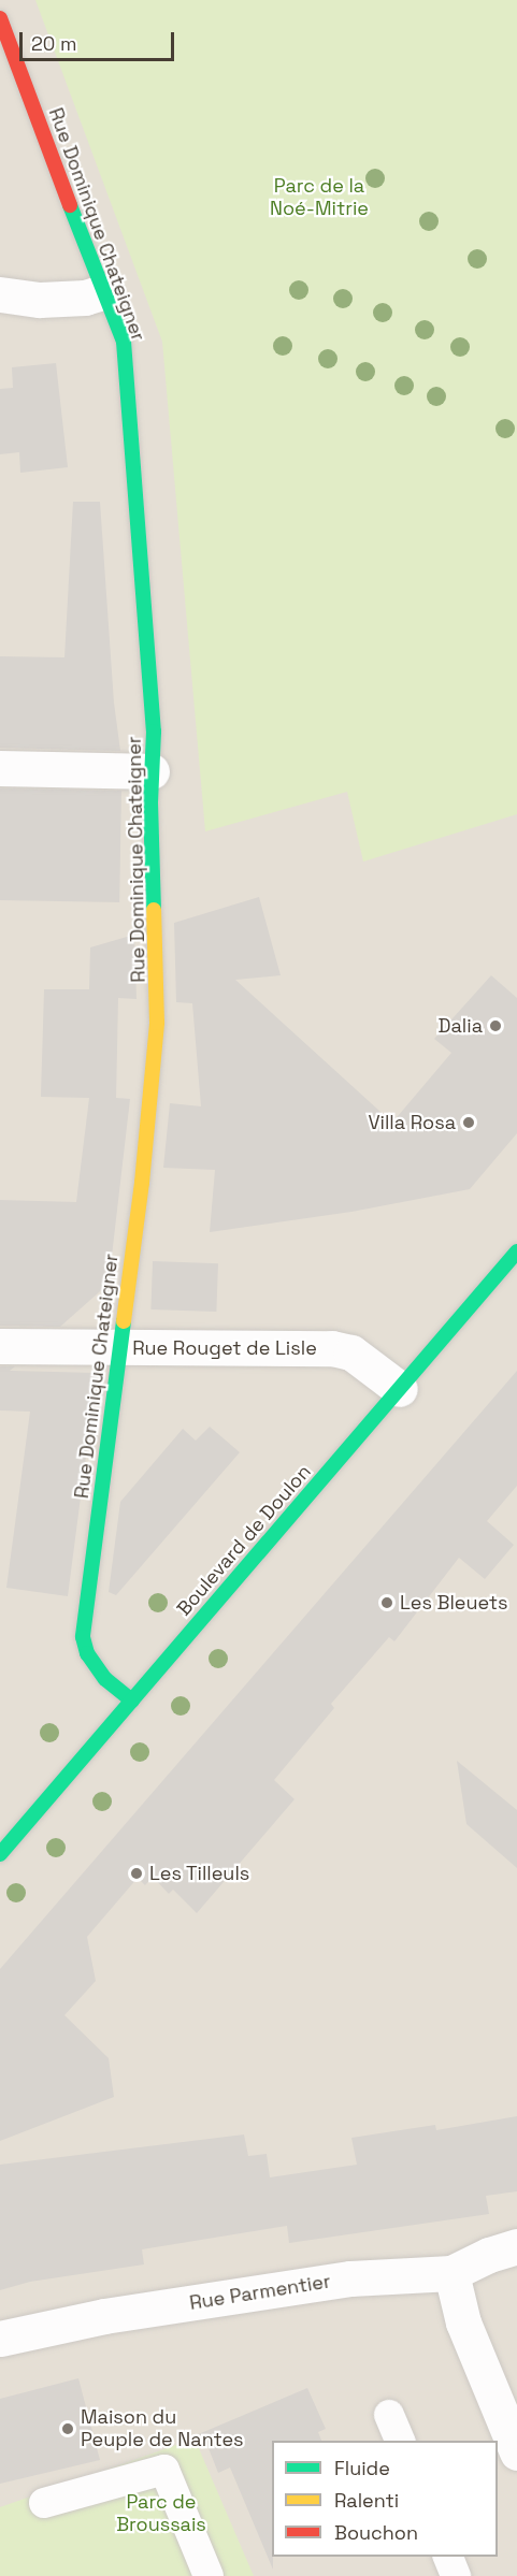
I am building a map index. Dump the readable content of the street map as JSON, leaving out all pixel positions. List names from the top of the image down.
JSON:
{
  "streets": {
    "street": [
      "Rue Dominique Chateigner",
      "Rue Rouget de Lisle",
      "Boulevard de Doulon",
      "Rue Parmentier"
    ]
  },
  "crossings": [
    ["Rue Dominique Chateigner", "Rue Rouget de Lisle"],
    ["Rue Dominique Chateigner", "Boulevard de Doulon"],
    ["Rue Rouget de Lisle", "Boulevard de Doulon"]
  ],
  "parks": ["Parc de la Noé-Mitrie", "Parc de Broussais"],
  "places": [
    "Dalia",
    "Villa Rosa",
    "Les Bleuets",
    "Les Tilleuls",
    "Maison du Peuple de Nantes"
  ],
  "legend": ["Fluide", "Ralenti", "Bouchon"],
  "scale_bar": "20 m"
}
